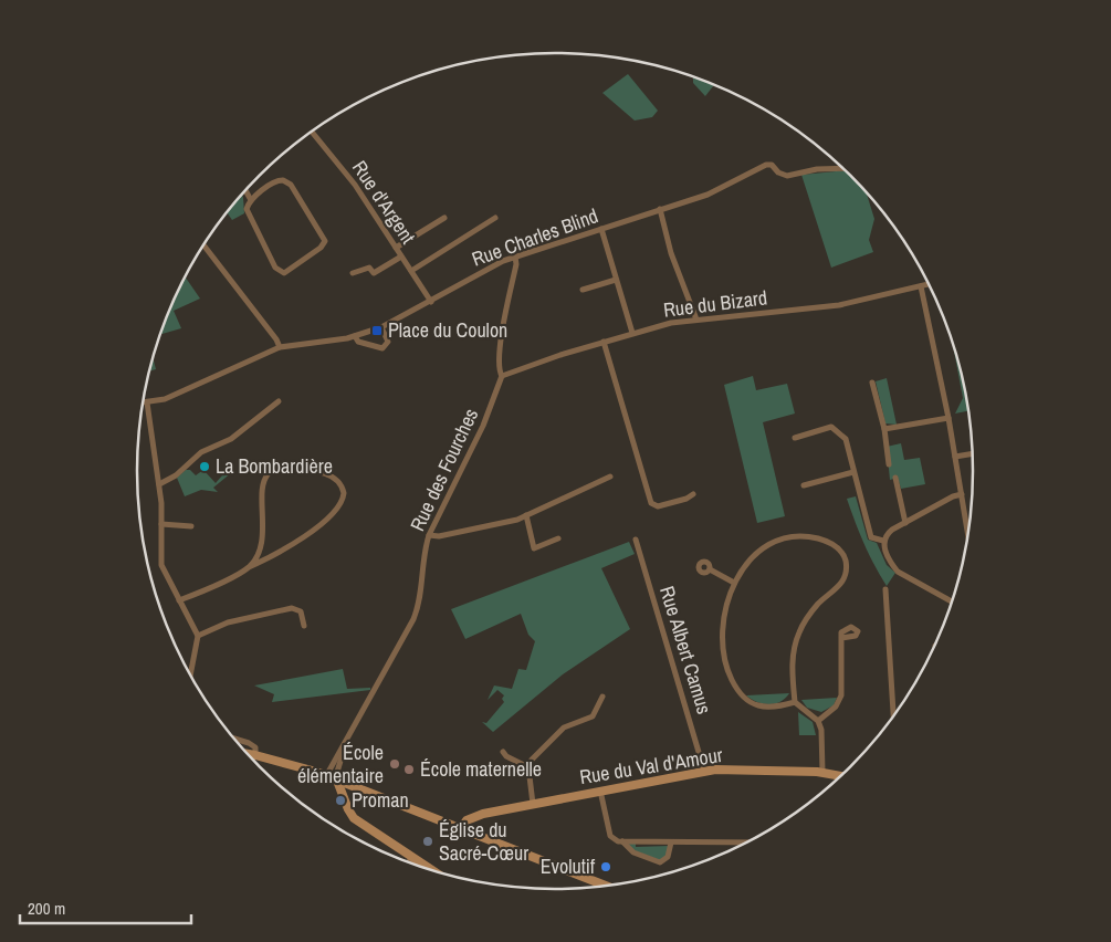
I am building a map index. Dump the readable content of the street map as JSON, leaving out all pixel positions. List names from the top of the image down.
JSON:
{
  "streets": {
    "street": [
      "Rue d'Argent",
      "Rue Charles Blind",
      "Rue du Bizard",
      "Rue des Fourches",
      "Rue Albert Camus",
      "Rue du Val d'Amour"
    ]
  },
  "crossings": [
    ["Rue d'Argent", "Rue Charles Blind"],
    ["Rue Charles Blind", "Rue des Fourches"],
    ["Rue du Bizard", "Rue des Fourches"],
    ["Rue Albert Camus", "Rue du Val d'Amour"]
  ],
  "places": {
    "transit": ["Place du Coulon"],
    "other": [
      "La Bombardière",
      "École élémentaire",
      "École maternelle",
      "Proman",
      "Église du Sacré-Cœur",
      "Evolutif"
    ]
  },
  "scale_bar": "200 m"
}
